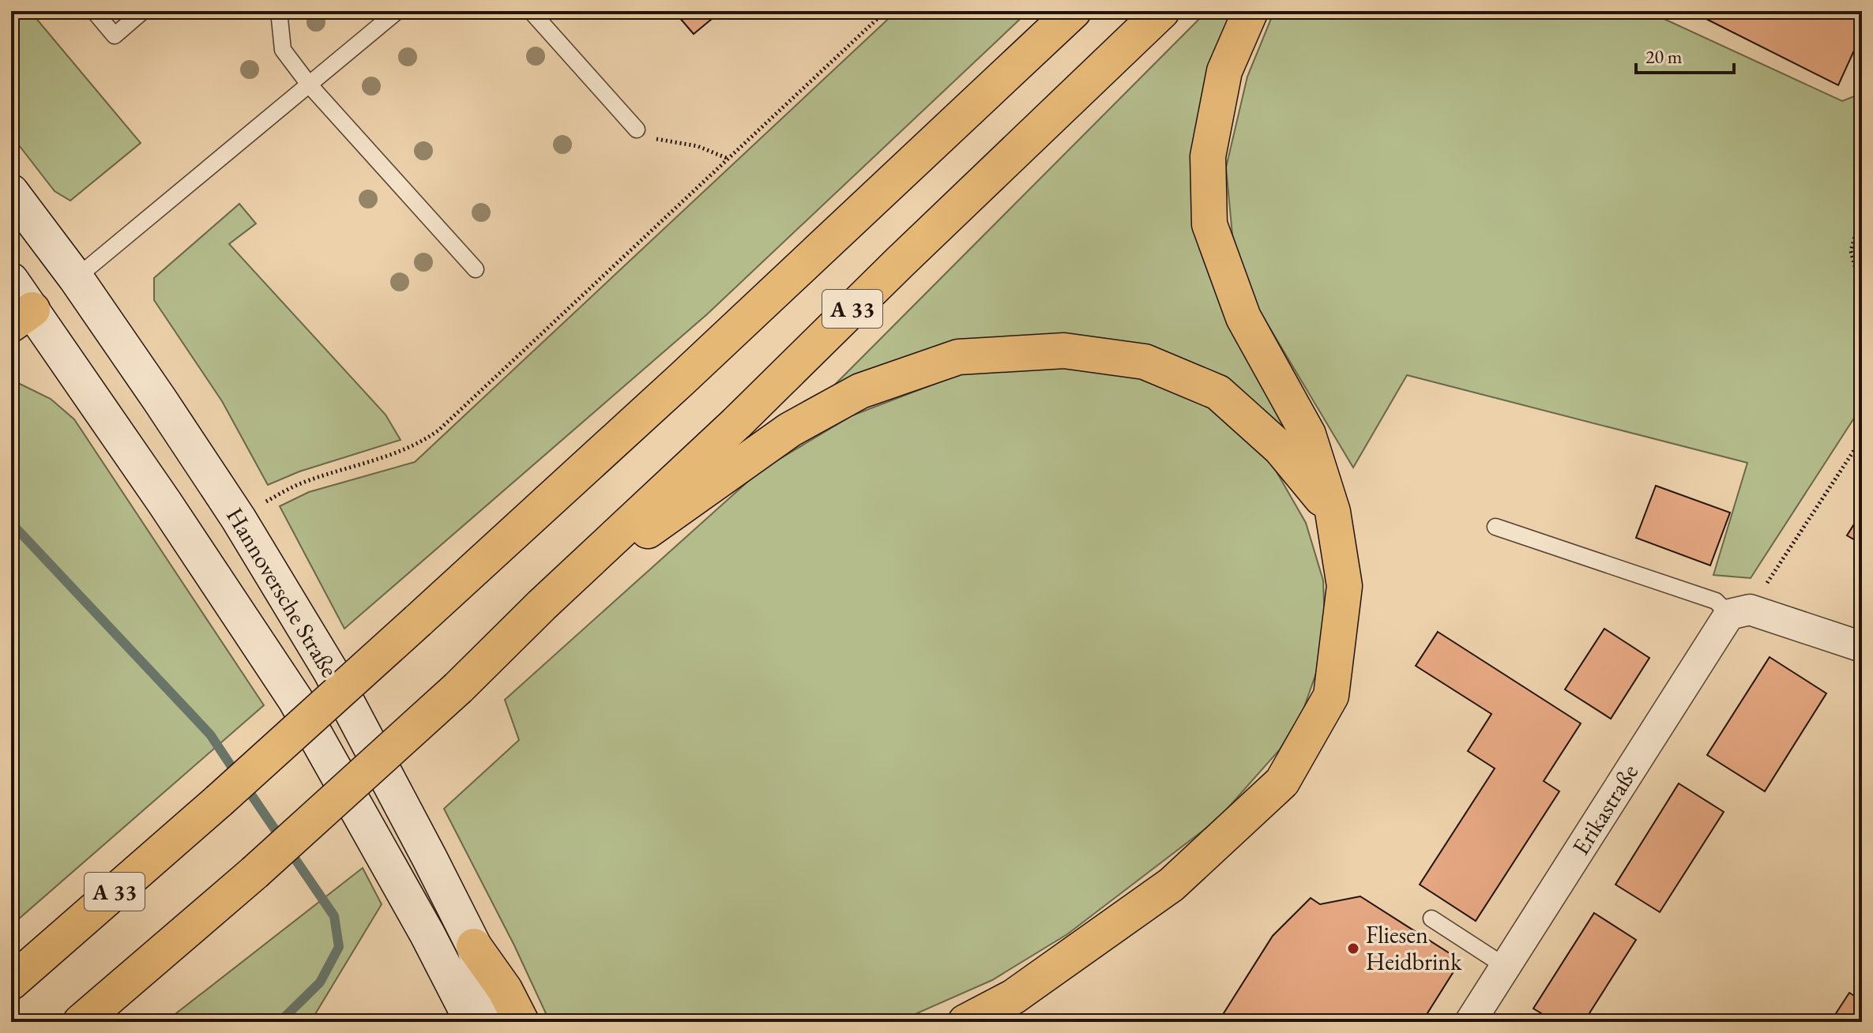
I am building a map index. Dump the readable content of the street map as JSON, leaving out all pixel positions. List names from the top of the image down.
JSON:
{
  "streets": {
    "highway": ["A 33"],
    "main road": ["Hannoversche Straße"],
    "street": ["Erikastraße"]
  },
  "places": ["Fliesen Heidbrink"],
  "scale_bar": "20 m"
}
